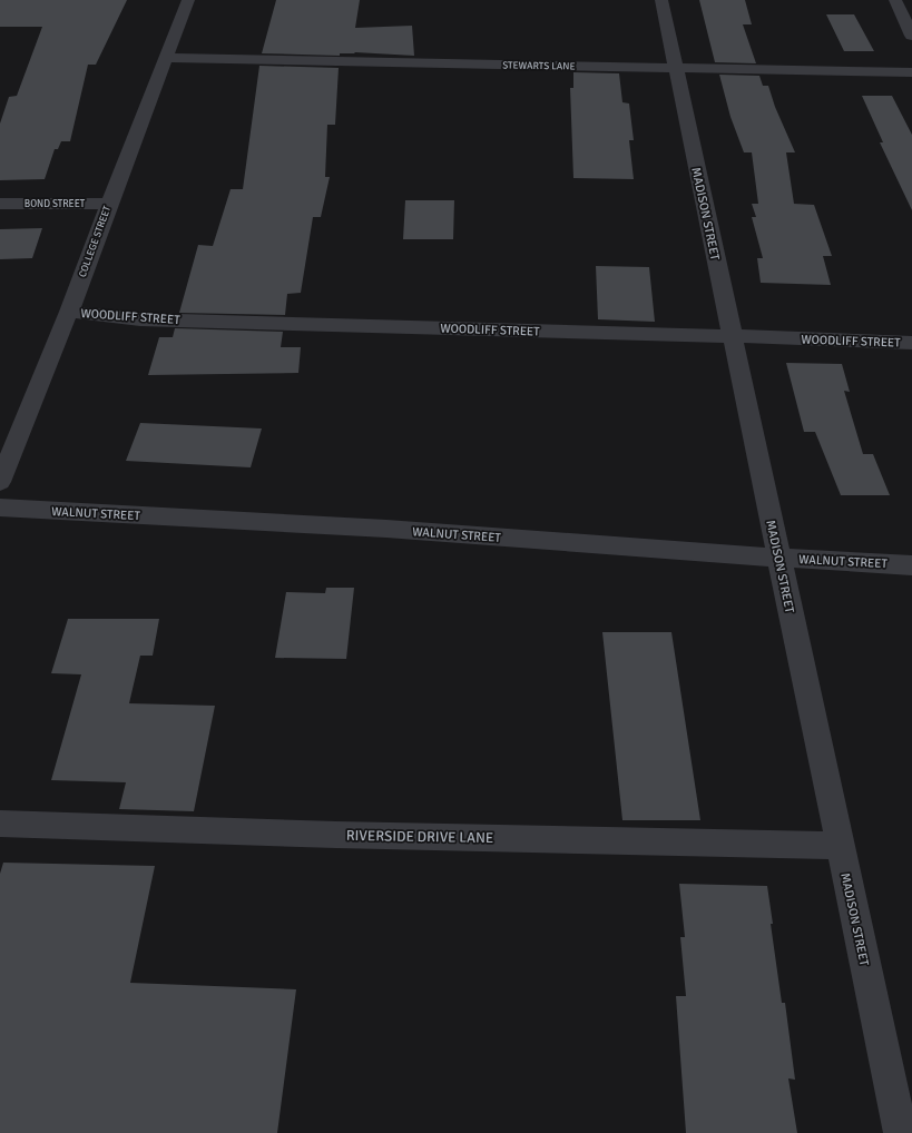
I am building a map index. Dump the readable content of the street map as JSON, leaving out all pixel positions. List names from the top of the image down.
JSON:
{
  "streets": {
    "street": [
      "STEWARTS LANE",
      "BOND STREET",
      "MADISON STREET",
      "COLLEGE STREET",
      "WOODLIFF STREET",
      "WALNUT STREET",
      "RIVERSIDE DRIVE LANE"
    ]
  },
  "crossings": [
    ["STEWARTS LANE", "MADISON STREET"],
    ["STEWARTS LANE", "COLLEGE STREET"],
    ["BOND STREET", "COLLEGE STREET"],
    ["MADISON STREET", "WOODLIFF STREET"],
    ["MADISON STREET", "WALNUT STREET"],
    ["MADISON STREET", "RIVERSIDE DRIVE LANE"],
    ["COLLEGE STREET", "WOODLIFF STREET"]
  ]
}
